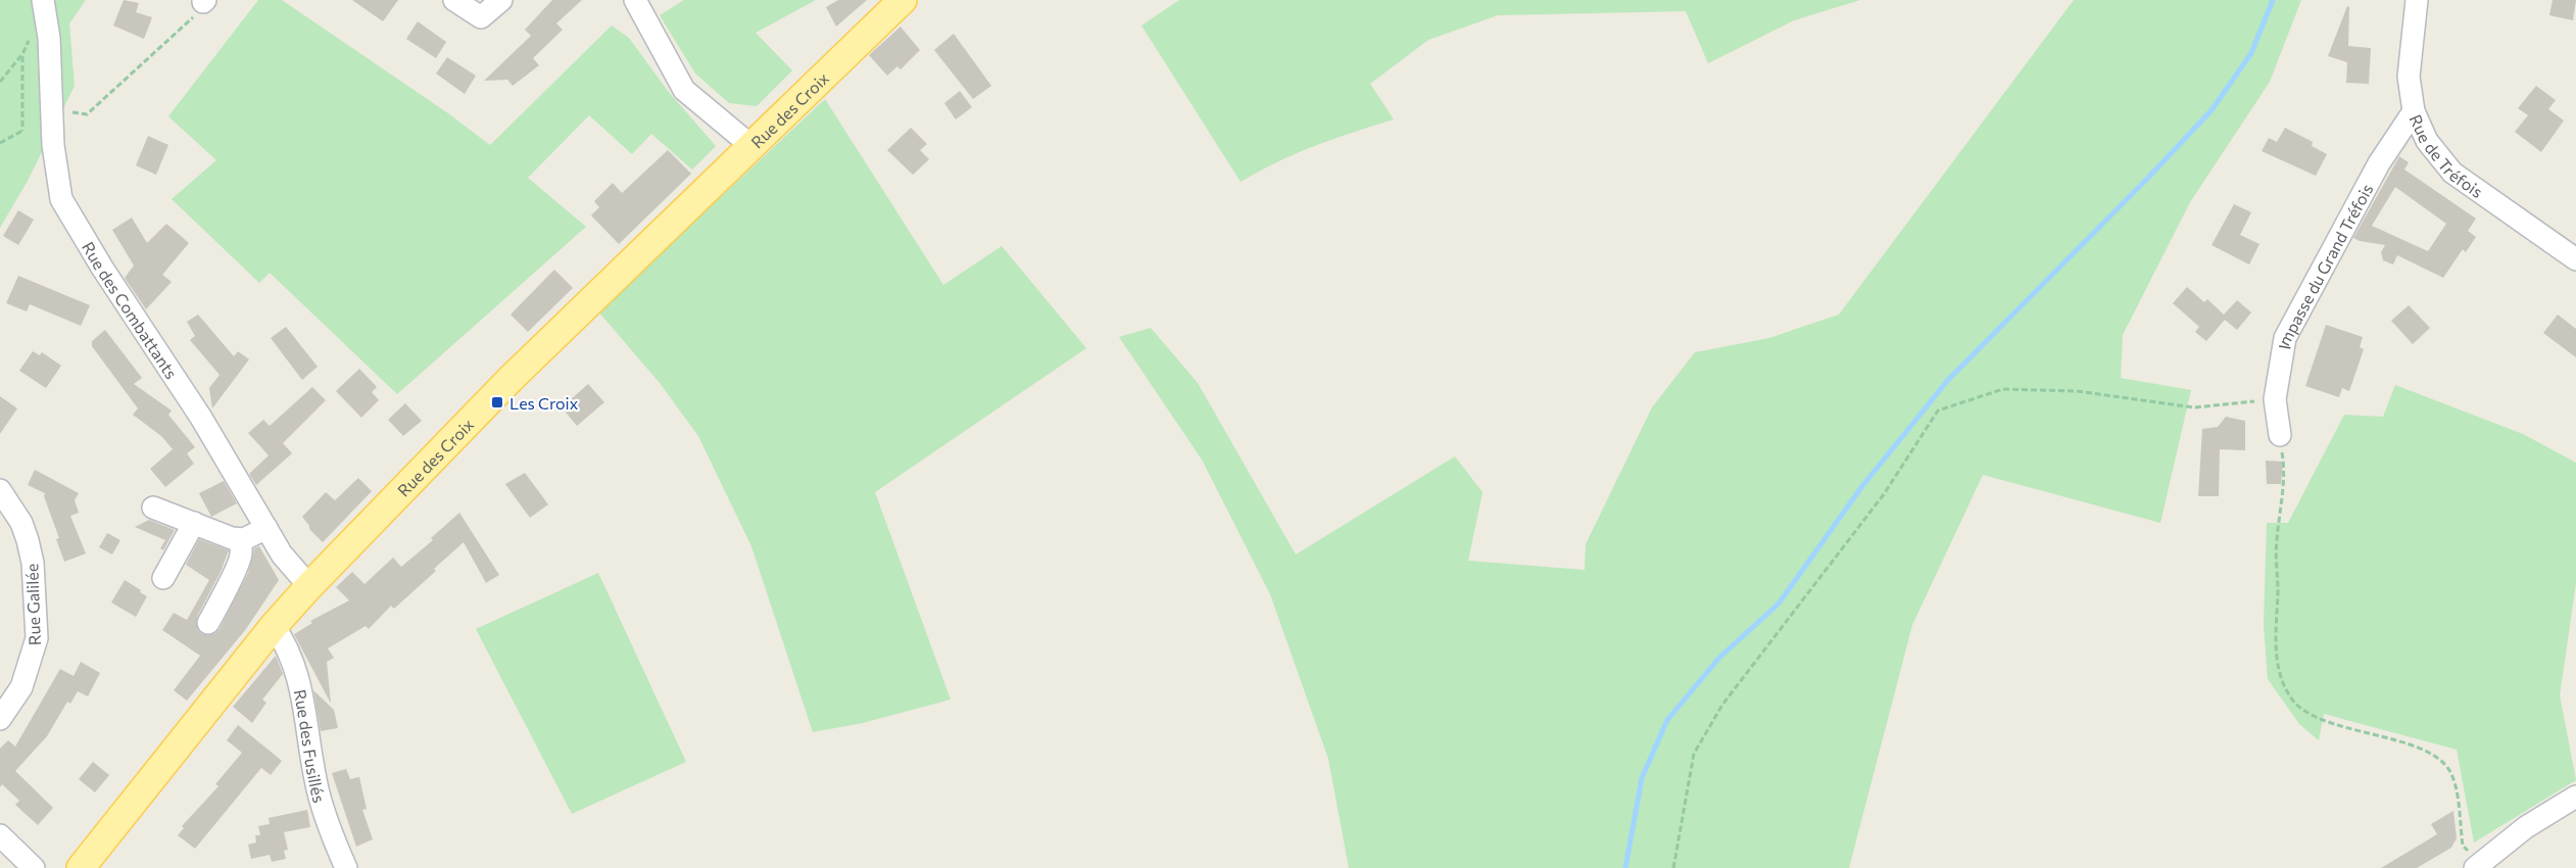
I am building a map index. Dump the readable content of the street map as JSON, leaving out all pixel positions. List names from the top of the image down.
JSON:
{
  "streets": {
    "main road": ["Rue des Croix"],
    "street": [
      "Rue de Tréfois",
      "Impasse du Grand Tréfois",
      "Rue des Combattants",
      "Rue Galilée",
      "Rue des Fusillés"
    ]
  },
  "crossings": [
    ["Rue des Croix", "Rue des Combattants"],
    ["Rue des Croix", "Rue des Fusillés"],
    ["Rue de Tréfois", "Impasse du Grand Tréfois"]
  ],
  "places": {
    "transit": ["Les Croix"]
  }
}
